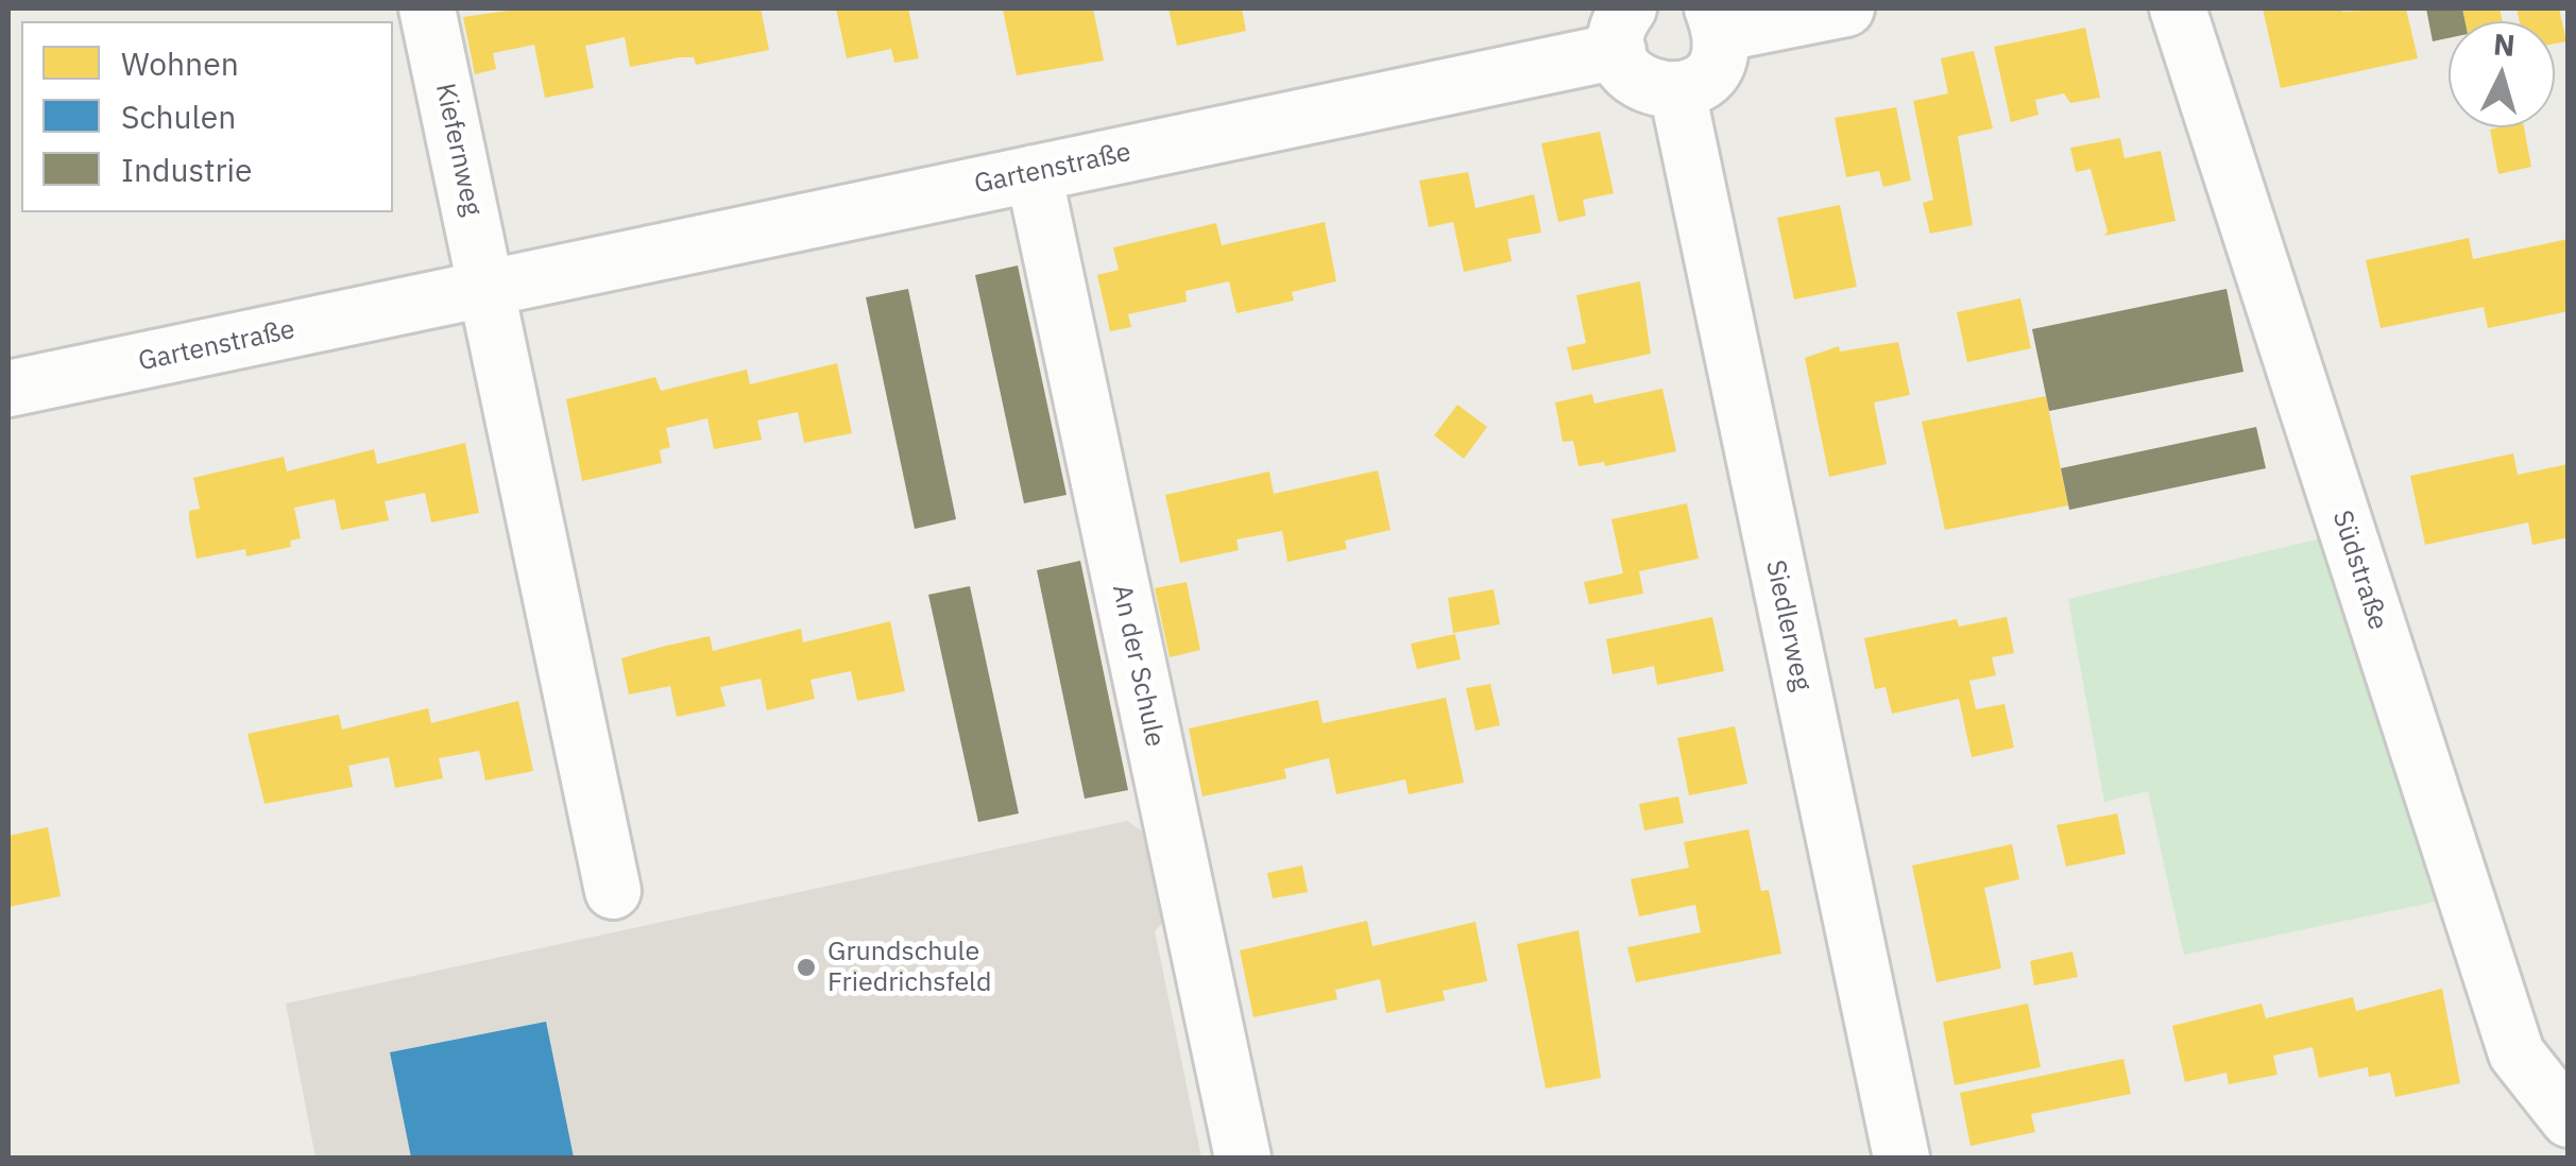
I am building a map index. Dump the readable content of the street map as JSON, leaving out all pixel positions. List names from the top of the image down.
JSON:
{
  "streets": {
    "street": [
      "Kiefernweg",
      "Gartenstraße",
      "Südstraße",
      "Siedlerweg",
      "An der Schule"
    ]
  },
  "crossings": [
    ["Kiefernweg", "Gartenstraße"],
    ["Gartenstraße", "Siedlerweg"],
    ["Gartenstraße", "An der Schule"]
  ],
  "places": ["Grundschule Friedrichsfeld"],
  "legend": ["Wohnen", "Schulen", "Industrie"],
  "north": "top"
}
